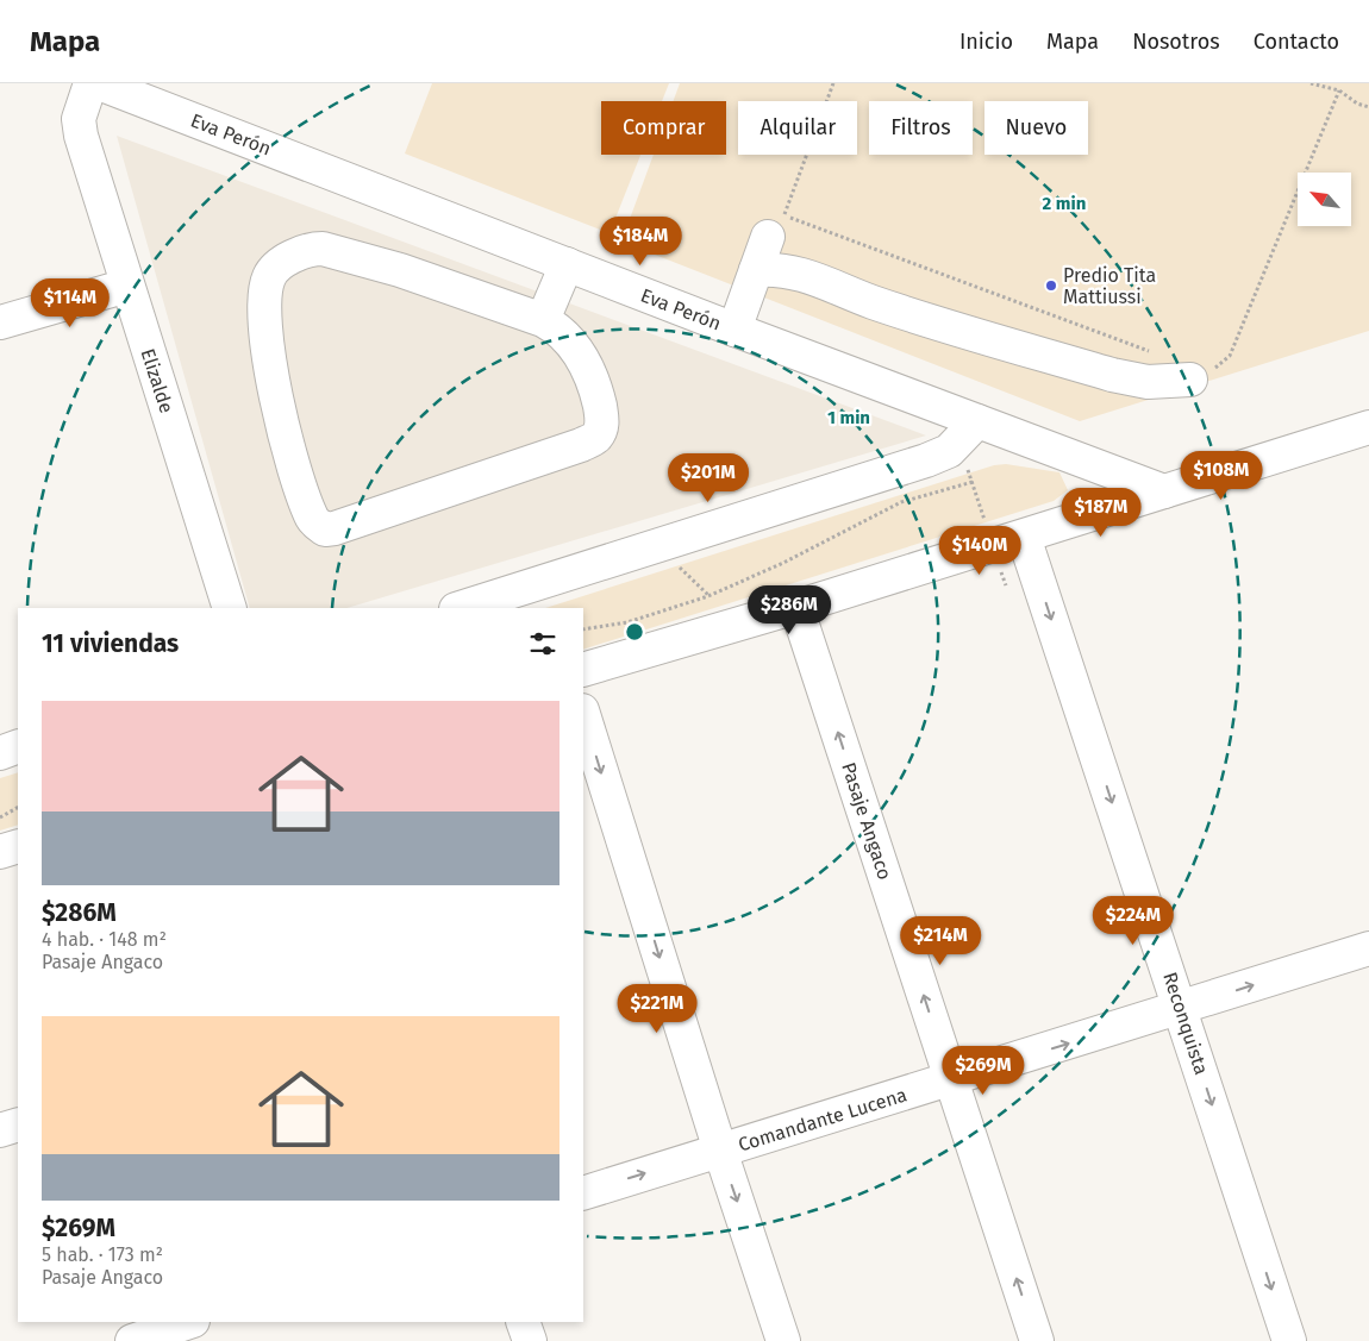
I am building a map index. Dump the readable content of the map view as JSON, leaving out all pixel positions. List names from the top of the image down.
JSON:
{
  "streets": {
    "street": [
      "Eva Perón",
      "Elizalde",
      "Pasaje Angaco",
      "Reconquista",
      "Comandante Lucena"
    ]
  },
  "crossings": [
    ["Pasaje Angaco", "Comandante Lucena"],
    ["Reconquista", "Comandante Lucena"]
  ],
  "one_way": ["Reconquista", "Comandante Lucena"],
  "places": ["Predio Tita Mattiussi"],
  "north": "top left",
  "page": {
    "header": "Mapa",
    "nav": [
      "Inicio",
      "Mapa",
      "Nosotros",
      "Contacto"
    ],
    "chip": [
      "Comprar",
      "Alquilar",
      "Filtros",
      "Nuevo"
    ],
    "price": [
      "$184M",
      "$114M",
      "$108M",
      "$201M",
      "$187M",
      "$140M",
      "$286M",
      "$224M",
      "$214M",
      "$221M",
      "$269M"
    ],
    "heading": "11 viviendas",
    "list": [
      {
        "name": "$286M",
        "note": "4 hab. · 148 m² · Pasaje Angaco"
      },
      {
        "name": "$269M",
        "note": "5 hab. · 173 m² · Pasaje Angaco"
      }
    ]
  },
  "rings": ["2 min", "1 min"]
}
